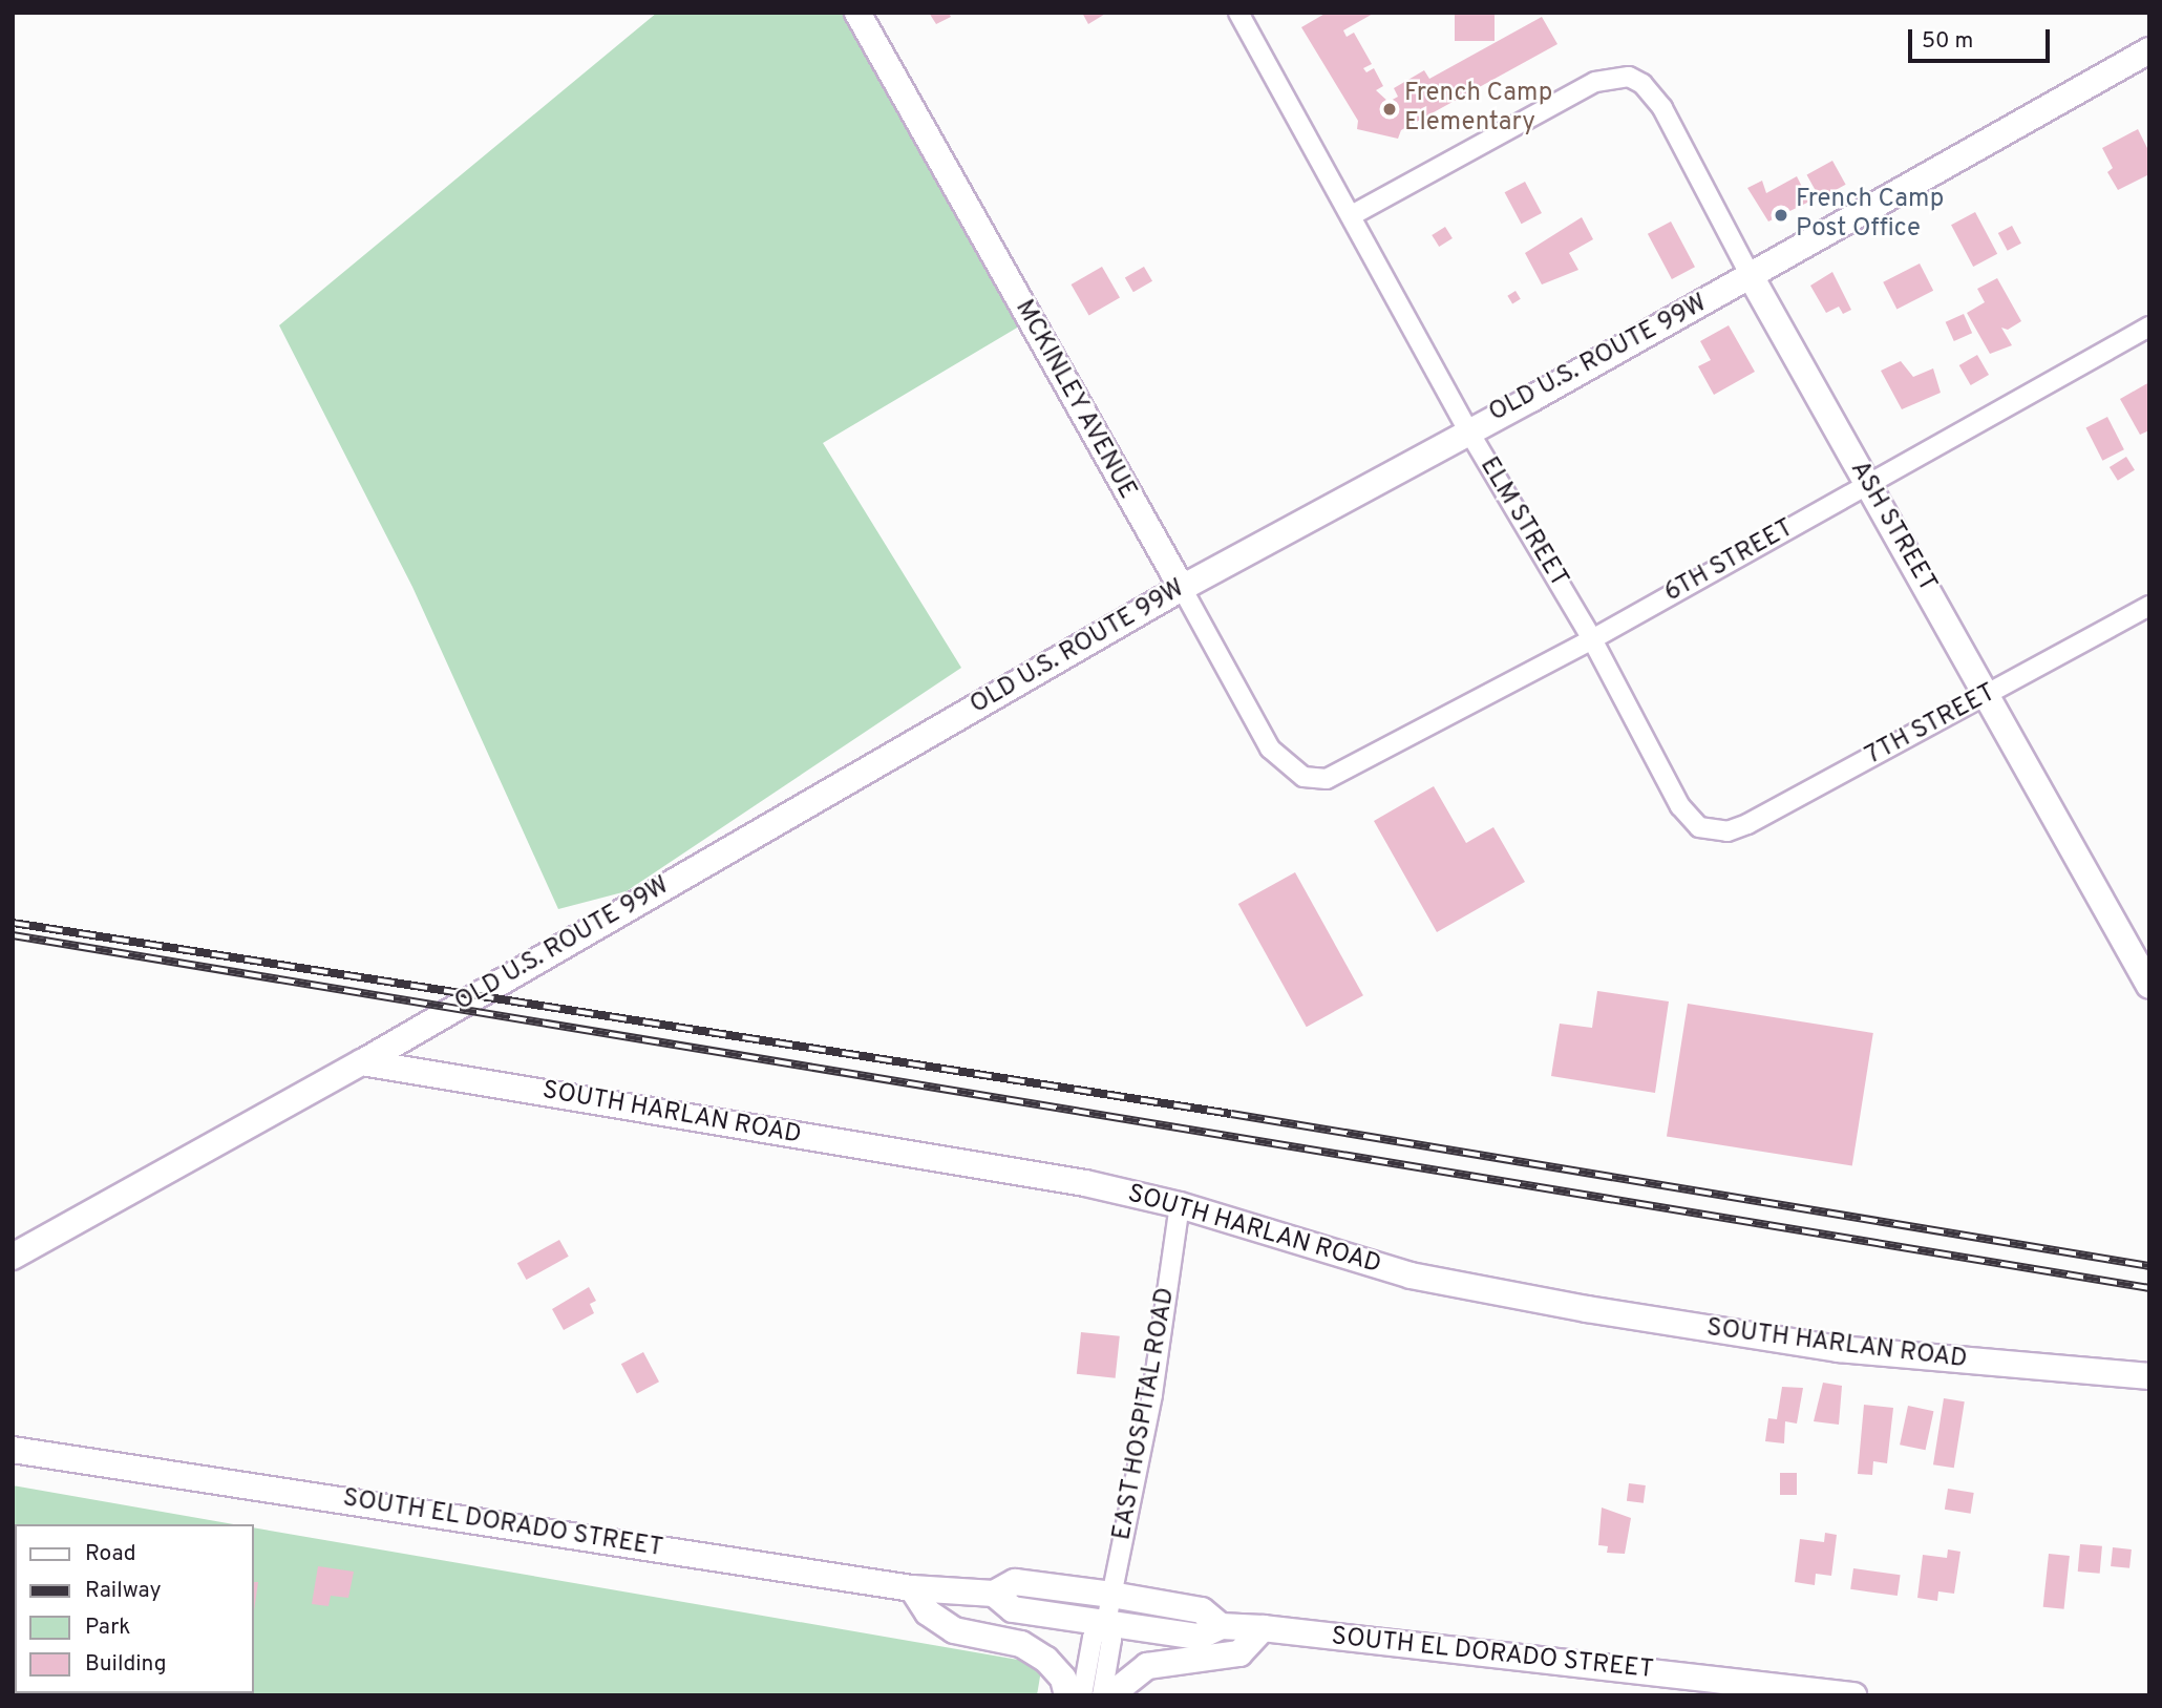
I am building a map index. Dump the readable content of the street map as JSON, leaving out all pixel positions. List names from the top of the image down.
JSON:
{
  "streets": {
    "main road": [
      "OLD U.S. ROUTE 99W",
      "MCKINLEY AVENUE",
      "ASH STREET",
      "SOUTH HARLAN ROAD",
      "SOUTH EL DORADO STREET"
    ],
    "street": [
      "ELM STREET",
      "6TH STREET",
      "7TH STREET",
      "EAST HOSPITAL ROAD"
    ]
  },
  "crossings": [
    ["OLD U.S. ROUTE 99W", "MCKINLEY AVENUE"],
    ["OLD U.S. ROUTE 99W", "ELM STREET"],
    ["OLD U.S. ROUTE 99W", "ASH STREET"],
    ["OLD U.S. ROUTE 99W", "SOUTH HARLAN ROAD"],
    ["MCKINLEY AVENUE", "6TH STREET"],
    ["ELM STREET", "ASH STREET"],
    ["ELM STREET", "6TH STREET"],
    ["ELM STREET", "7TH STREET"],
    ["ASH STREET", "6TH STREET"],
    ["ASH STREET", "7TH STREET"],
    ["SOUTH HARLAN ROAD", "EAST HOSPITAL ROAD"],
    ["EAST HOSPITAL ROAD", "SOUTH EL DORADO STREET"]
  ],
  "places": ["French Camp Elementary", "French Camp Post Office"],
  "legend": [
    "Road",
    "Railway",
    "Park",
    "Building"
  ],
  "scale_bar": "50 m"
}
